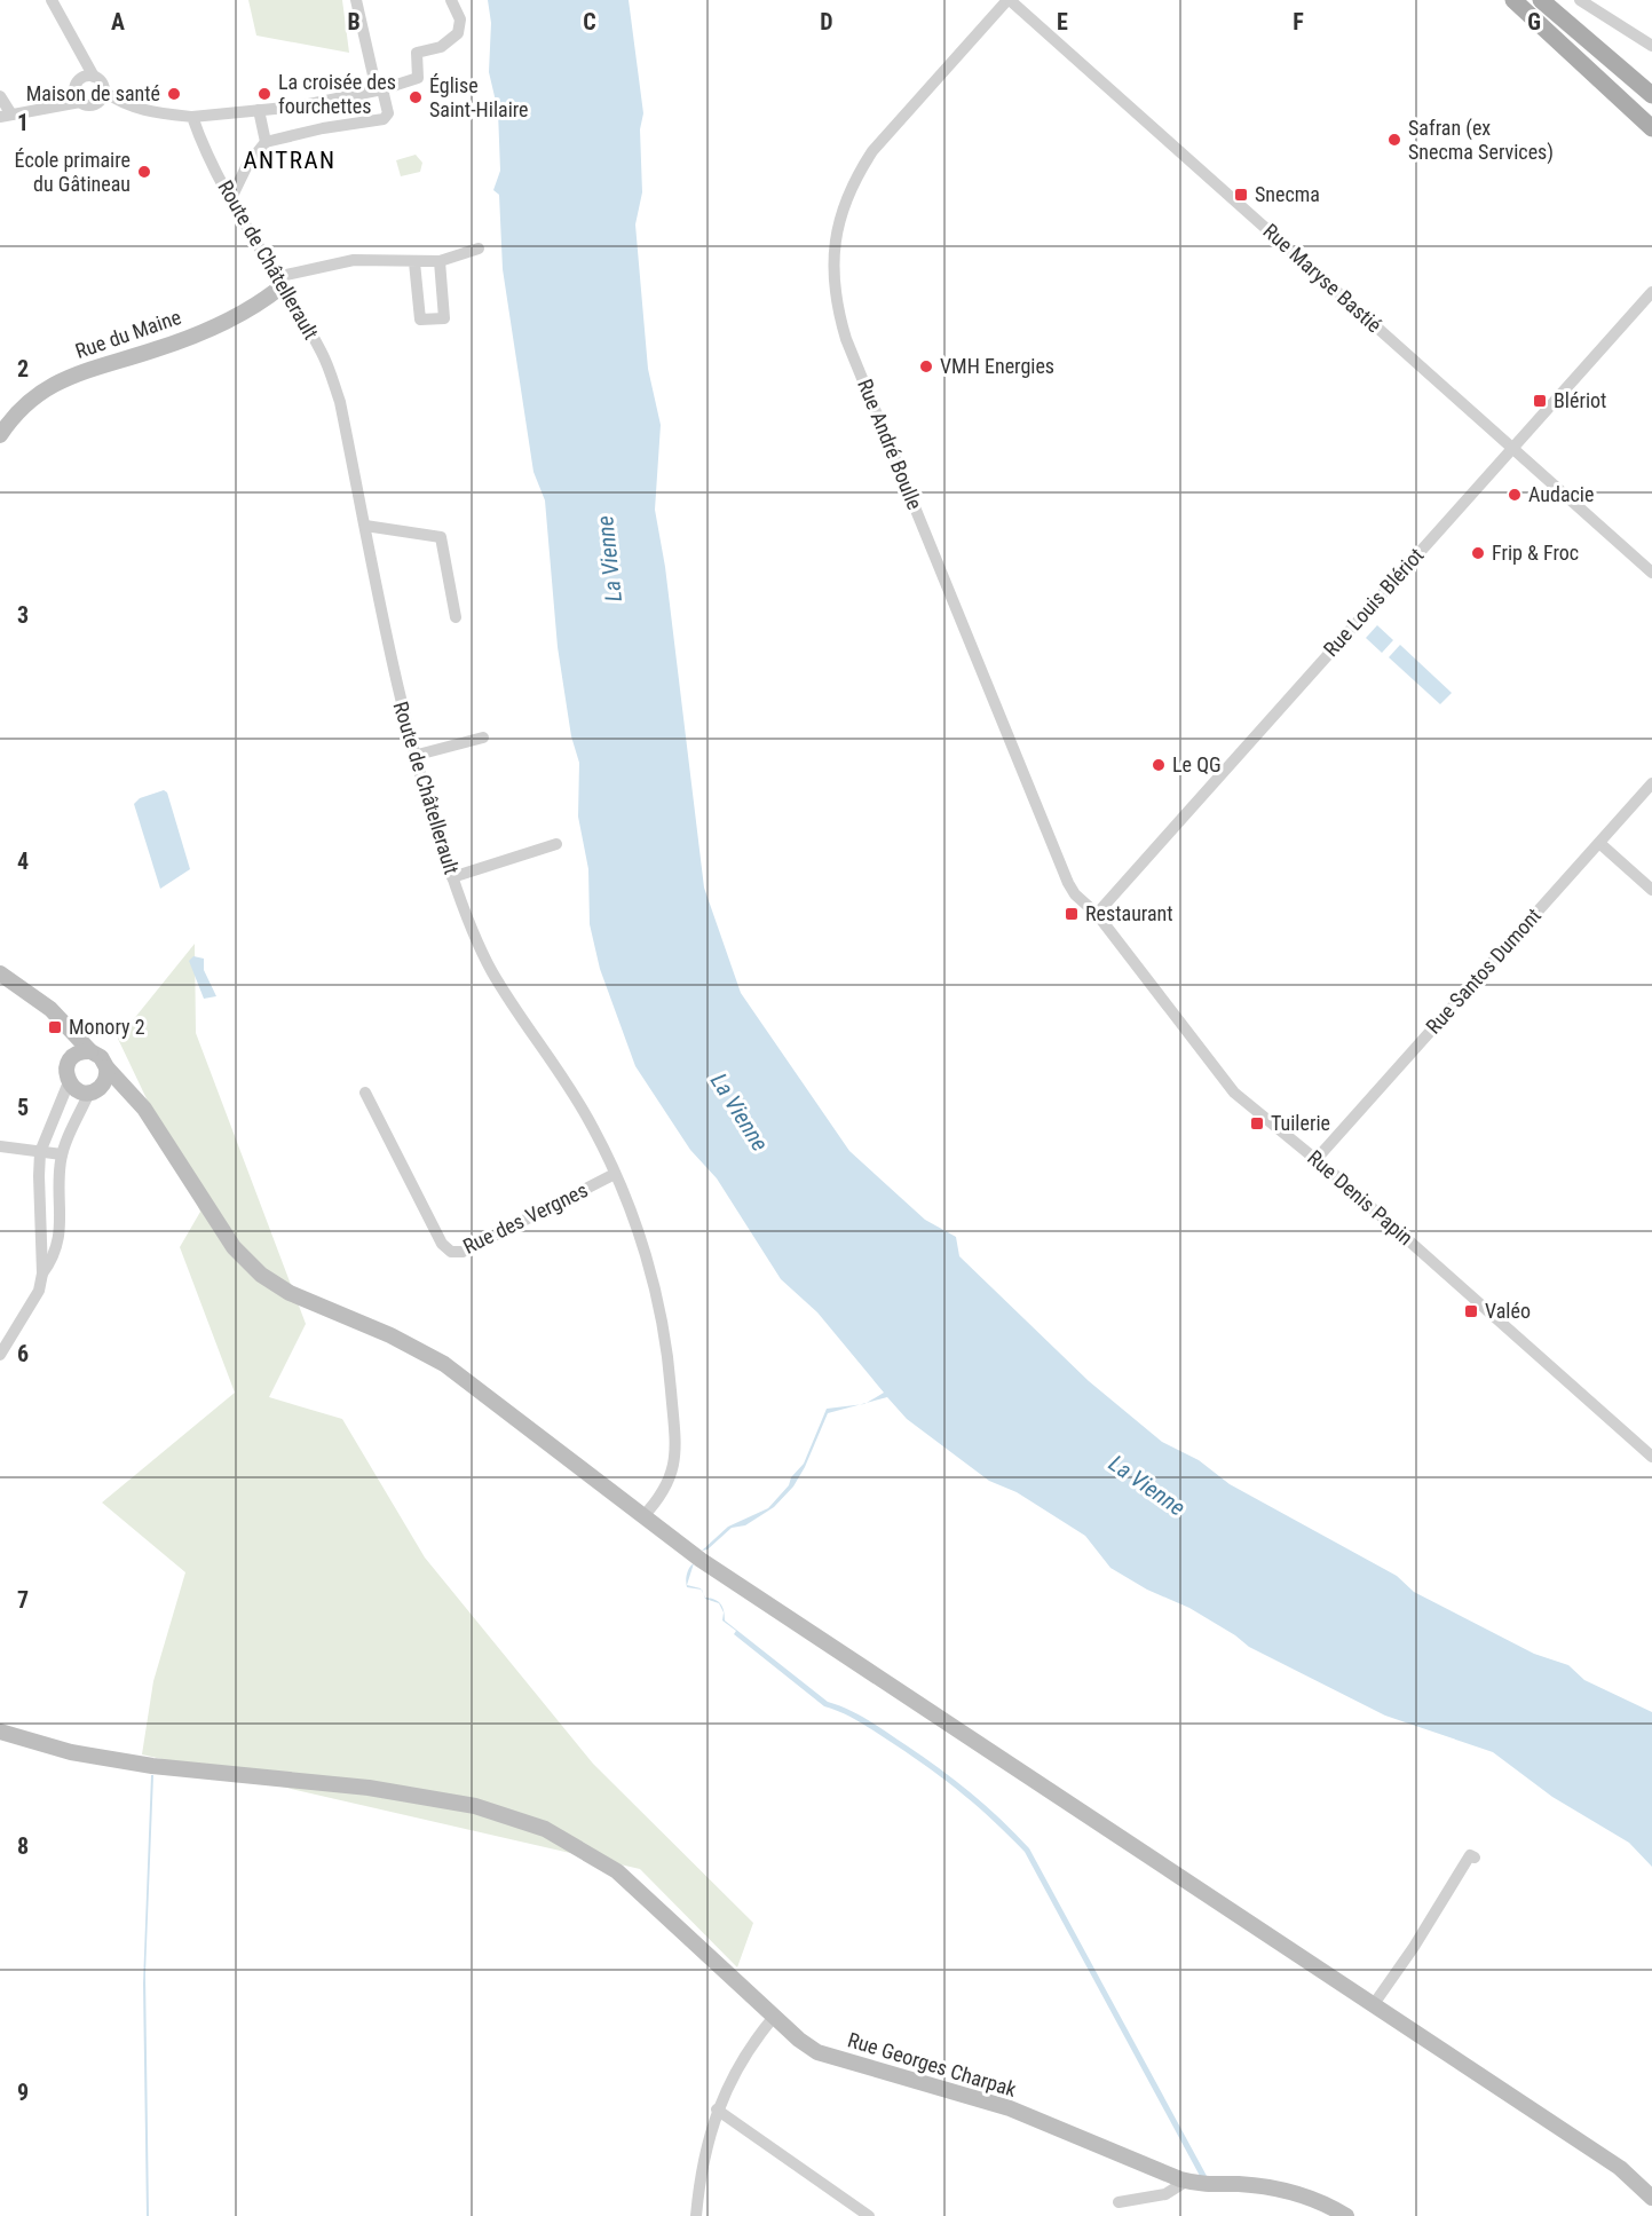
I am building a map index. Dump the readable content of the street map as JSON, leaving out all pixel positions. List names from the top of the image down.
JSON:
{
  "streets": {
    "street": [
      "Route de Châtellerault",
      "Rue Maryse Bastié",
      "Rue du Maine",
      "Rue André Boulle",
      "Rue Louis Blériot",
      "Rue Santos Dumont",
      "Rue Denis Papin",
      "Rue des Vergnes",
      "Rue Georges Charpak"
    ]
  },
  "crossings": [
    ["Route de Châtellerault", "Rue du Maine"],
    ["Route de Châtellerault", "Rue des Vergnes"],
    ["Rue Maryse Bastié", "Rue André Boulle"],
    ["Rue Maryse Bastié", "Rue Louis Blériot"],
    ["Rue André Boulle", "Rue Louis Blériot"],
    ["Rue André Boulle", "Rue Denis Papin"],
    ["Rue Louis Blériot", "Rue Denis Papin"],
    ["Rue Santos Dumont", "Rue Denis Papin"]
  ],
  "districts": ["ANTRAN"],
  "water": ["La Vienne"],
  "places": {
    "other": [
      "Maison de santé",
      "La croisée des fourchettes",
      "Église Saint-Hilaire",
      "Safran (ex Snecma Services)",
      "École primaire du Gâtineau",
      "VMH Energies",
      "Audacie",
      "Frip & Froc",
      "Le QG"
    ],
    "transit": [
      "Snecma",
      "Blériot",
      "Restaurant",
      "Monory 2",
      "Tuilerie",
      "Valéo"
    ]
  },
  "grid": {
    "columns": [
      "A",
      "B",
      "C",
      "D",
      "E",
      "F",
      "G"
    ],
    "rows": [
      "1",
      "2",
      "3",
      "4",
      "5",
      "6",
      "7",
      "8",
      "9"
    ]
  }
}
